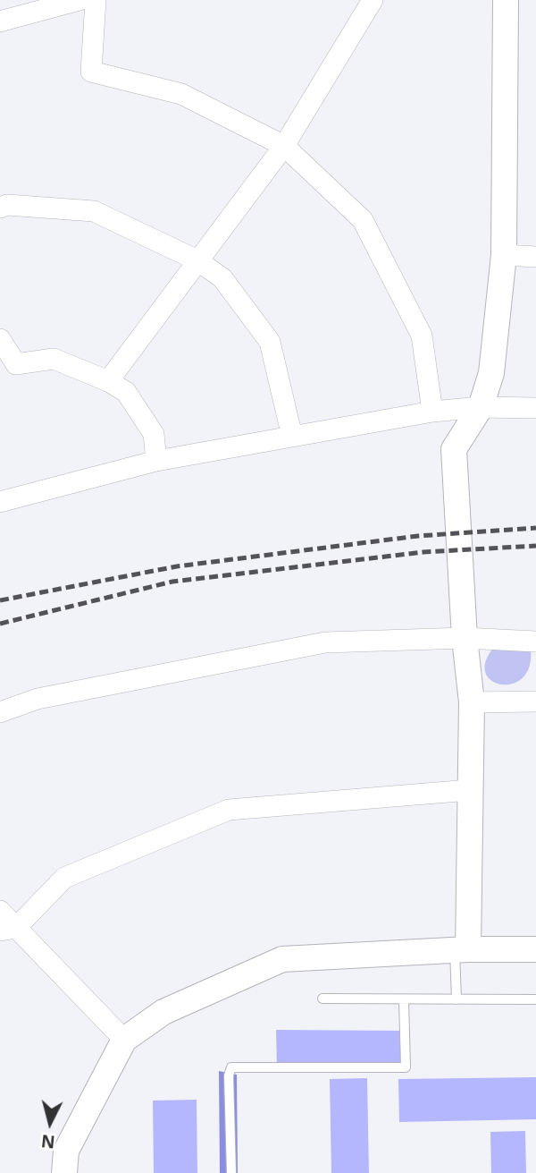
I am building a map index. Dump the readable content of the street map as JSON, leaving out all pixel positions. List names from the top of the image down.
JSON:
{
  "north": "bottom"
}
